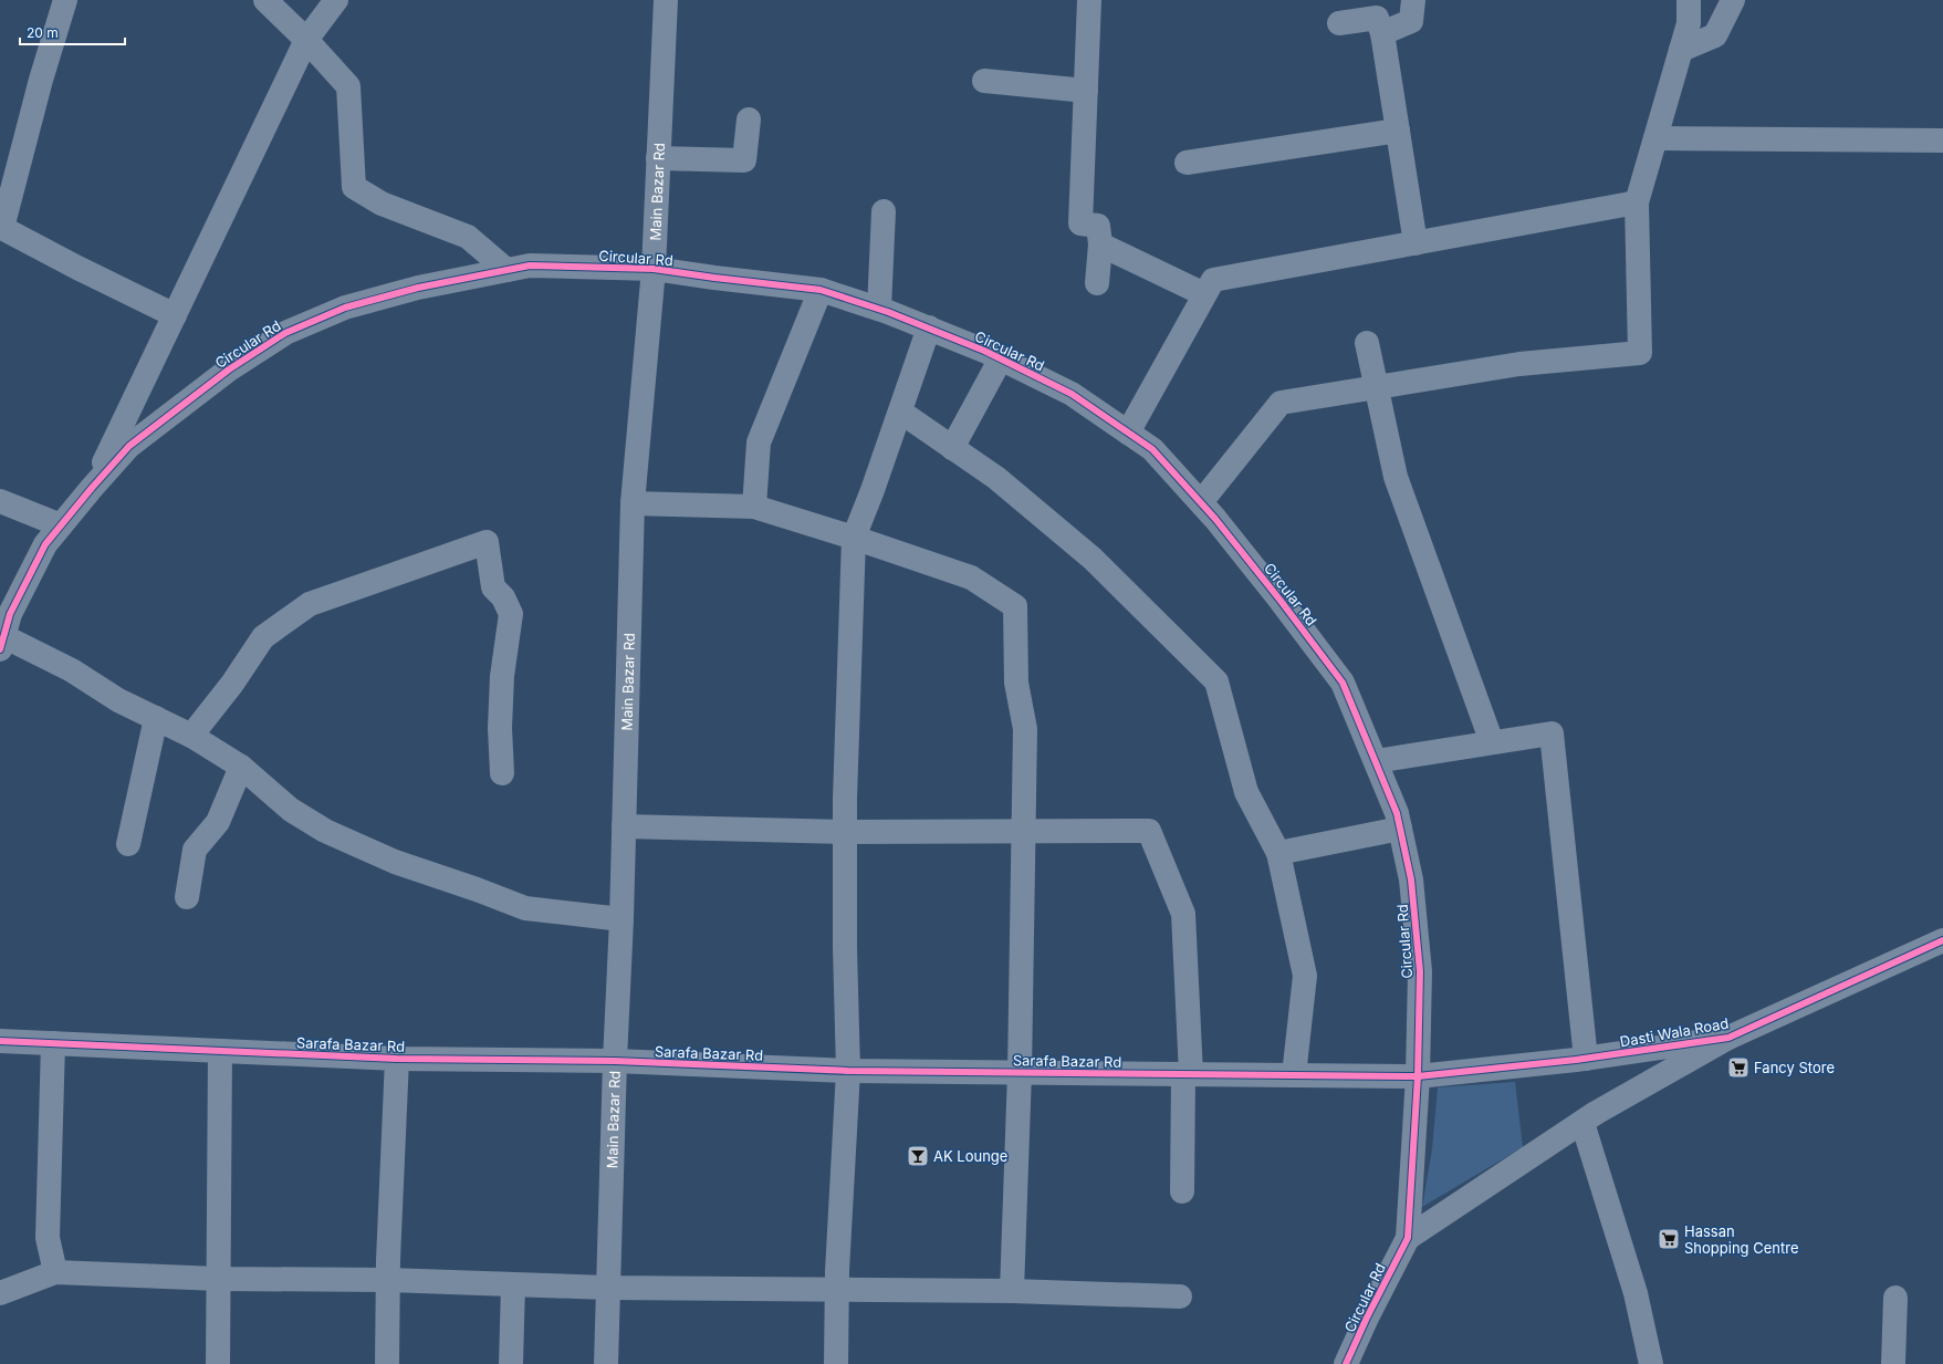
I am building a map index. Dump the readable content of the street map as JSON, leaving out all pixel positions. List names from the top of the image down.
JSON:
{
  "streets": {
    "street": [
      "Main Bazar Rd",
      "Circular Rd",
      "Dasti Wala Road",
      "Sarafa Bazar Rd"
    ]
  },
  "crossings": [
    ["Main Bazar Rd", "Circular Rd"],
    ["Main Bazar Rd", "Sarafa Bazar Rd"],
    ["Circular Rd", "Dasti Wala Road"],
    ["Circular Rd", "Sarafa Bazar Rd"],
    ["Dasti Wala Road", "Sarafa Bazar Rd"]
  ],
  "places": {
    "supermarket": ["Fancy Store", "Hassan Shopping Centre"],
    "bar": ["AK Lounge"]
  },
  "scale_bar": "20 m"
}
